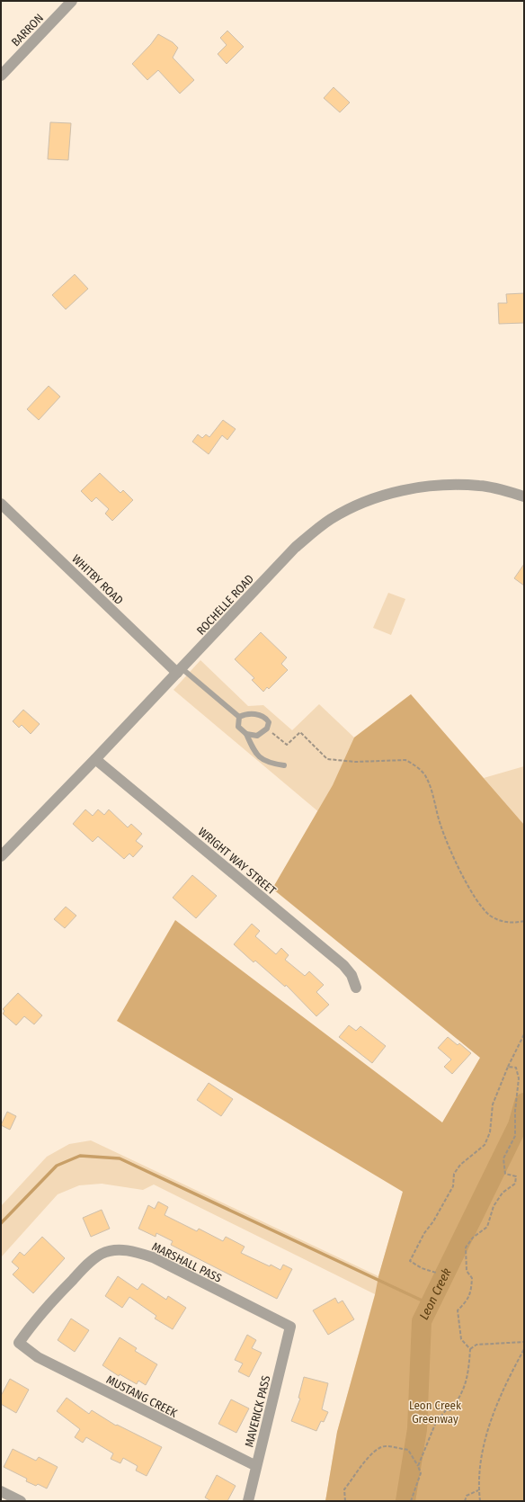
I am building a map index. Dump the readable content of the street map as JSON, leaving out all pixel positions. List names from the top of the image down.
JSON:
{
  "streets": {
    "street": [
      "BARRON",
      "WHITBY ROAD",
      "ROCHELLE ROAD",
      "WRIGHT WAY STREET",
      "MARSHALL PASS",
      "MUSTANG CREEK",
      "MAVERICK PASS"
    ]
  },
  "crossings": [
    ["WHITBY ROAD", "ROCHELLE ROAD"],
    ["ROCHELLE ROAD", "WRIGHT WAY STREET"],
    ["MARSHALL PASS", "MUSTANG CREEK"],
    ["MARSHALL PASS", "MAVERICK PASS"],
    ["MUSTANG CREEK", "MAVERICK PASS"]
  ],
  "water": ["Leon Creek"],
  "parks": ["Leon Creek Greenway"]
}
